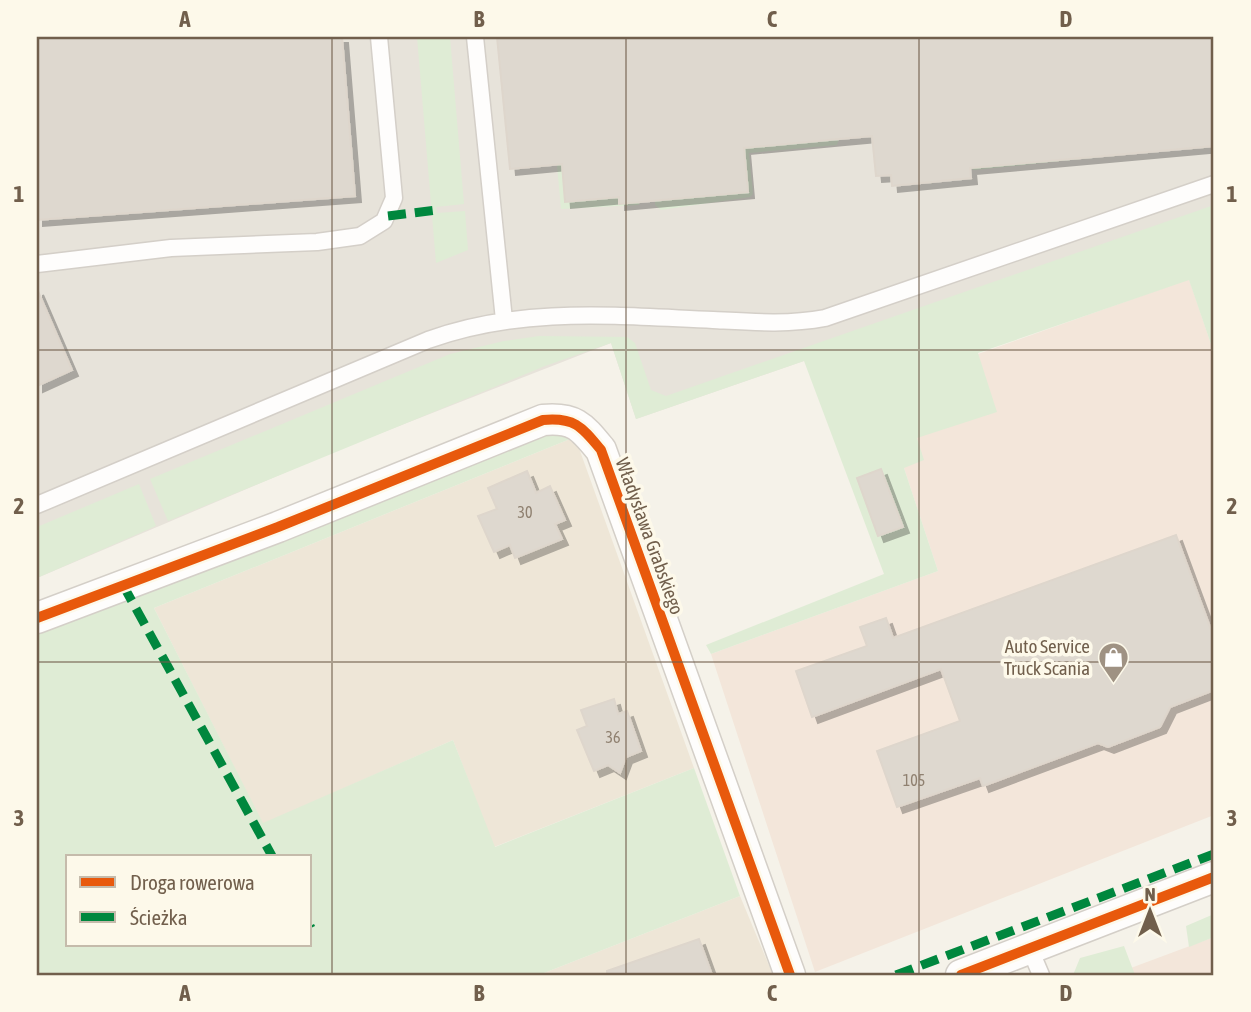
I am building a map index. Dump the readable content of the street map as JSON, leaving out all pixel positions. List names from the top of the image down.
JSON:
{
  "streets": {
    "street": ["Władysława Grabskiego"]
  },
  "places": {
    "shop": ["Auto Service Truck Scania"]
  },
  "house_numbers": ["30", "36", "105"],
  "legend": ["Droga rowerowa", "Ścieżka"],
  "north": "top",
  "grid": {
    "columns": [
      "A",
      "B",
      "C",
      "D"
    ],
    "rows": ["1", "2", "3"]
  }
}
